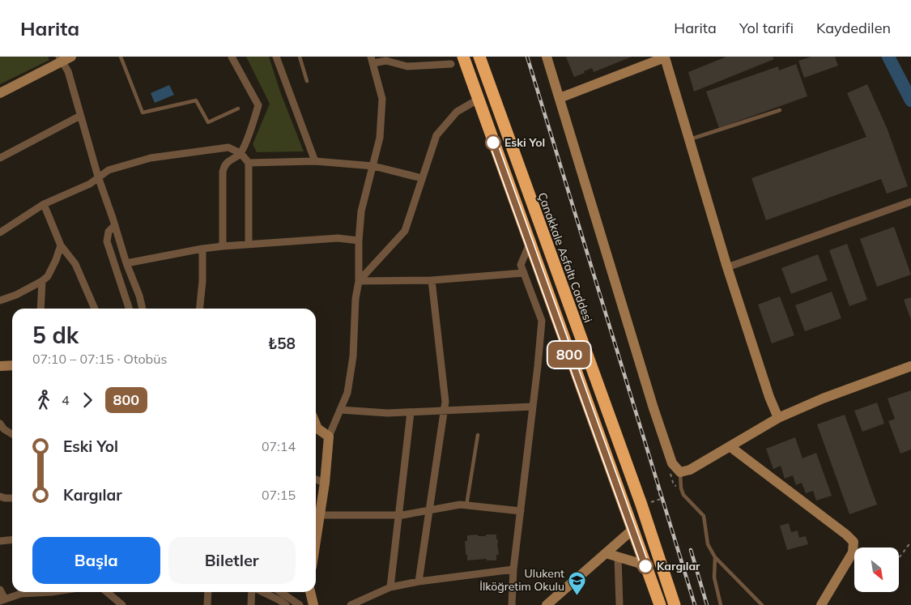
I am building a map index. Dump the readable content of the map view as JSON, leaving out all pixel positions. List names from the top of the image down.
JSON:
{
  "streets": {
    "highway": ["Çanakkale Asfaltı Caddesi"]
  },
  "places": {
    "other": ["Eski Yol", "Kargılar"],
    "school or university": ["Ulukent İlköğretim Okulu"]
  },
  "lines": ["bus line 800"],
  "north": "bottom right",
  "page": {
    "header": "Harita",
    "nav": ["Harita", "Yol tarifi", "Kaydedilen"],
    "on_map": "800",
    "heading": ["5 dk", "07:10 – 07:15 · Otobüs", "₺58"],
    "legs": ["4", "800"],
    "list": [
      {
        "name": "Eski Yol",
        "value": "07:14"
      },
      {
        "name": "Kargılar",
        "value": "07:15"
      }
    ],
    "buttons": ["Başla", "Biletler"]
  }
}
